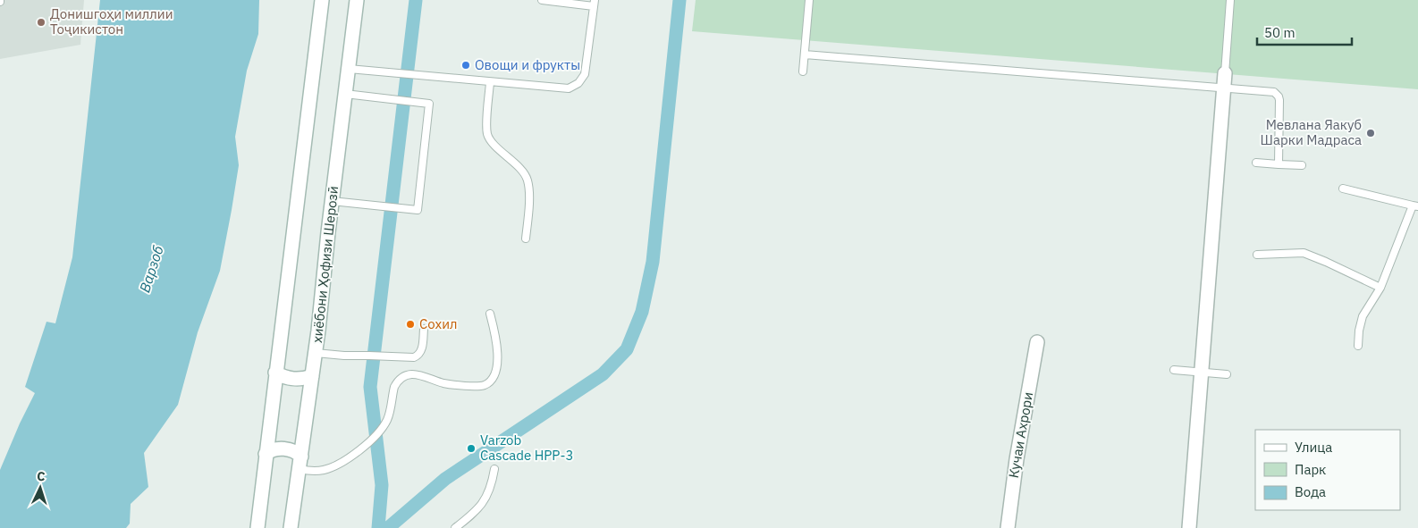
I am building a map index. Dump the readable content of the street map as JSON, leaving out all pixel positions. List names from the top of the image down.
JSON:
{
  "streets": {
    "main road": ["хиёбони Ҳофизи Шерозӣ", "Кучаи Ахрори"]
  },
  "water": ["Варзоб"],
  "places": [
    "Донишгоҳи миллии Тоҷикистон",
    "Овощи и фрукты",
    "Мевлана Яакуб Шарки Мадраса",
    "Сохил",
    "Varzob Cascade HPP-3"
  ],
  "legend": ["Улица", "Парк", "Вода"],
  "scale_bar": "50 m",
  "north": "top"
}
